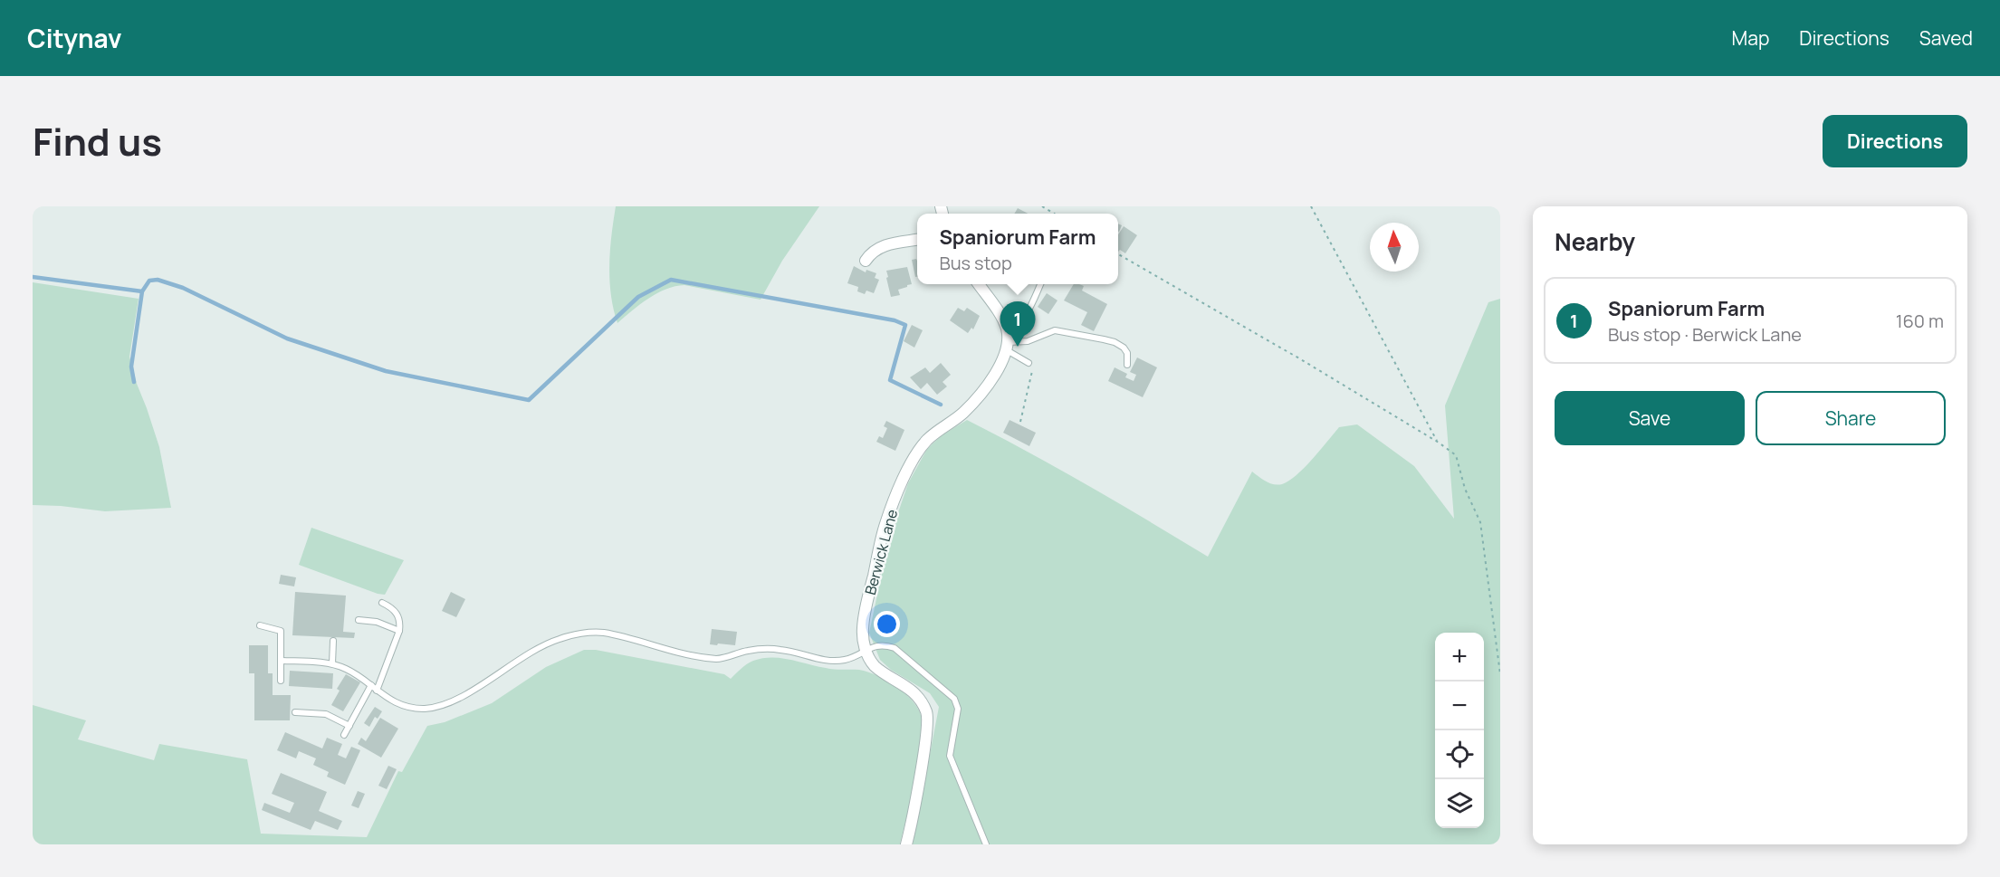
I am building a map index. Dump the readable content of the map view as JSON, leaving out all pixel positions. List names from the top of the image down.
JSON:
{
  "streets": {
    "street": ["Berwick Lane"]
  },
  "north": "top",
  "page": {
    "header": "Citynav",
    "nav": ["Map", "Directions", "Saved"],
    "title": "Find us",
    "buttons": [
      "Directions",
      ["Save", "Share"]
    ],
    "heading": "Nearby",
    "popup": ["Spaniorum Farm", "Bus stop"],
    "list": [
      {
        "mark": "1",
        "name": "Spaniorum Farm",
        "note": "Bus stop · Berwick Lane",
        "value": "160 m"
      }
    ],
    "pins": "1",
    "map_buttons": ["+", "−"]
  }
}
